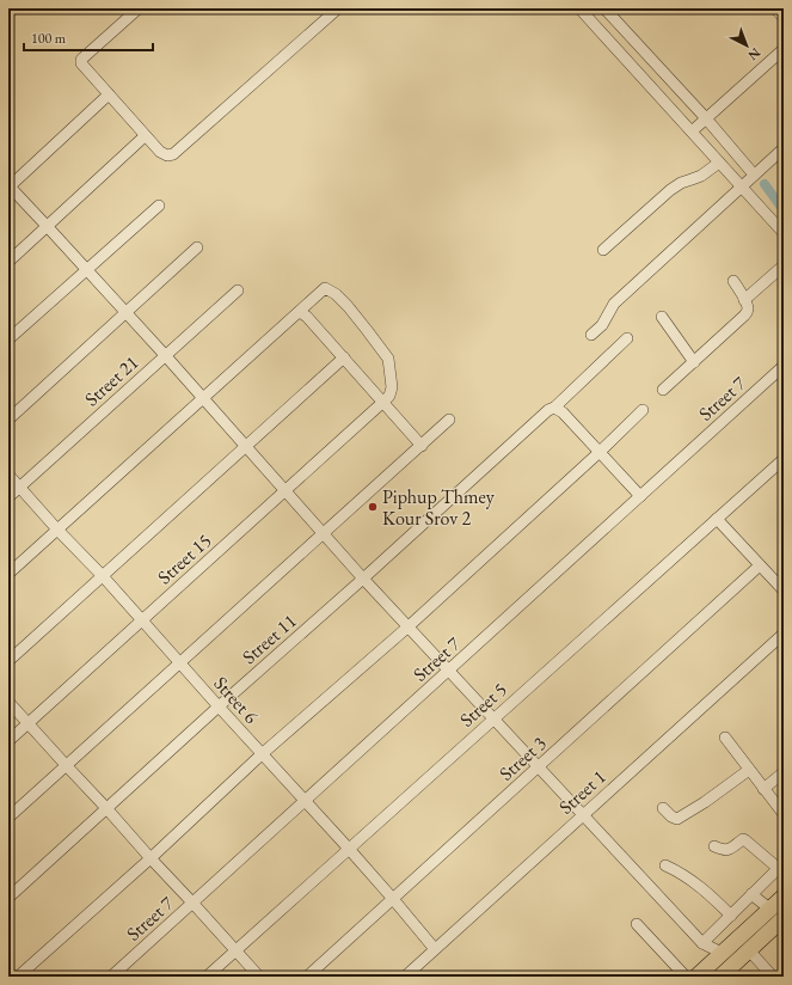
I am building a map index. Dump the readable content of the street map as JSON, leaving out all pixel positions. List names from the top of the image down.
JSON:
{
  "streets": {
    "street": [
      "Street 21",
      "Street 7",
      "Street 15",
      "Street 11",
      "Street 6",
      "Street 5",
      "Street 3",
      "Street 1"
    ]
  },
  "crossings": [
    ["Street 21", "Street 6"],
    ["Street 7", "Street 6"],
    ["Street 15", "Street 6"],
    ["Street 11", "Street 6"],
    ["Street 6", "Street 5"],
    ["Street 6", "Street 3"],
    ["Street 6", "Street 1"]
  ],
  "places": ["Piphup Thmey Kour Srov 2"],
  "scale_bar": "100 m",
  "north": "bottom right"
}
